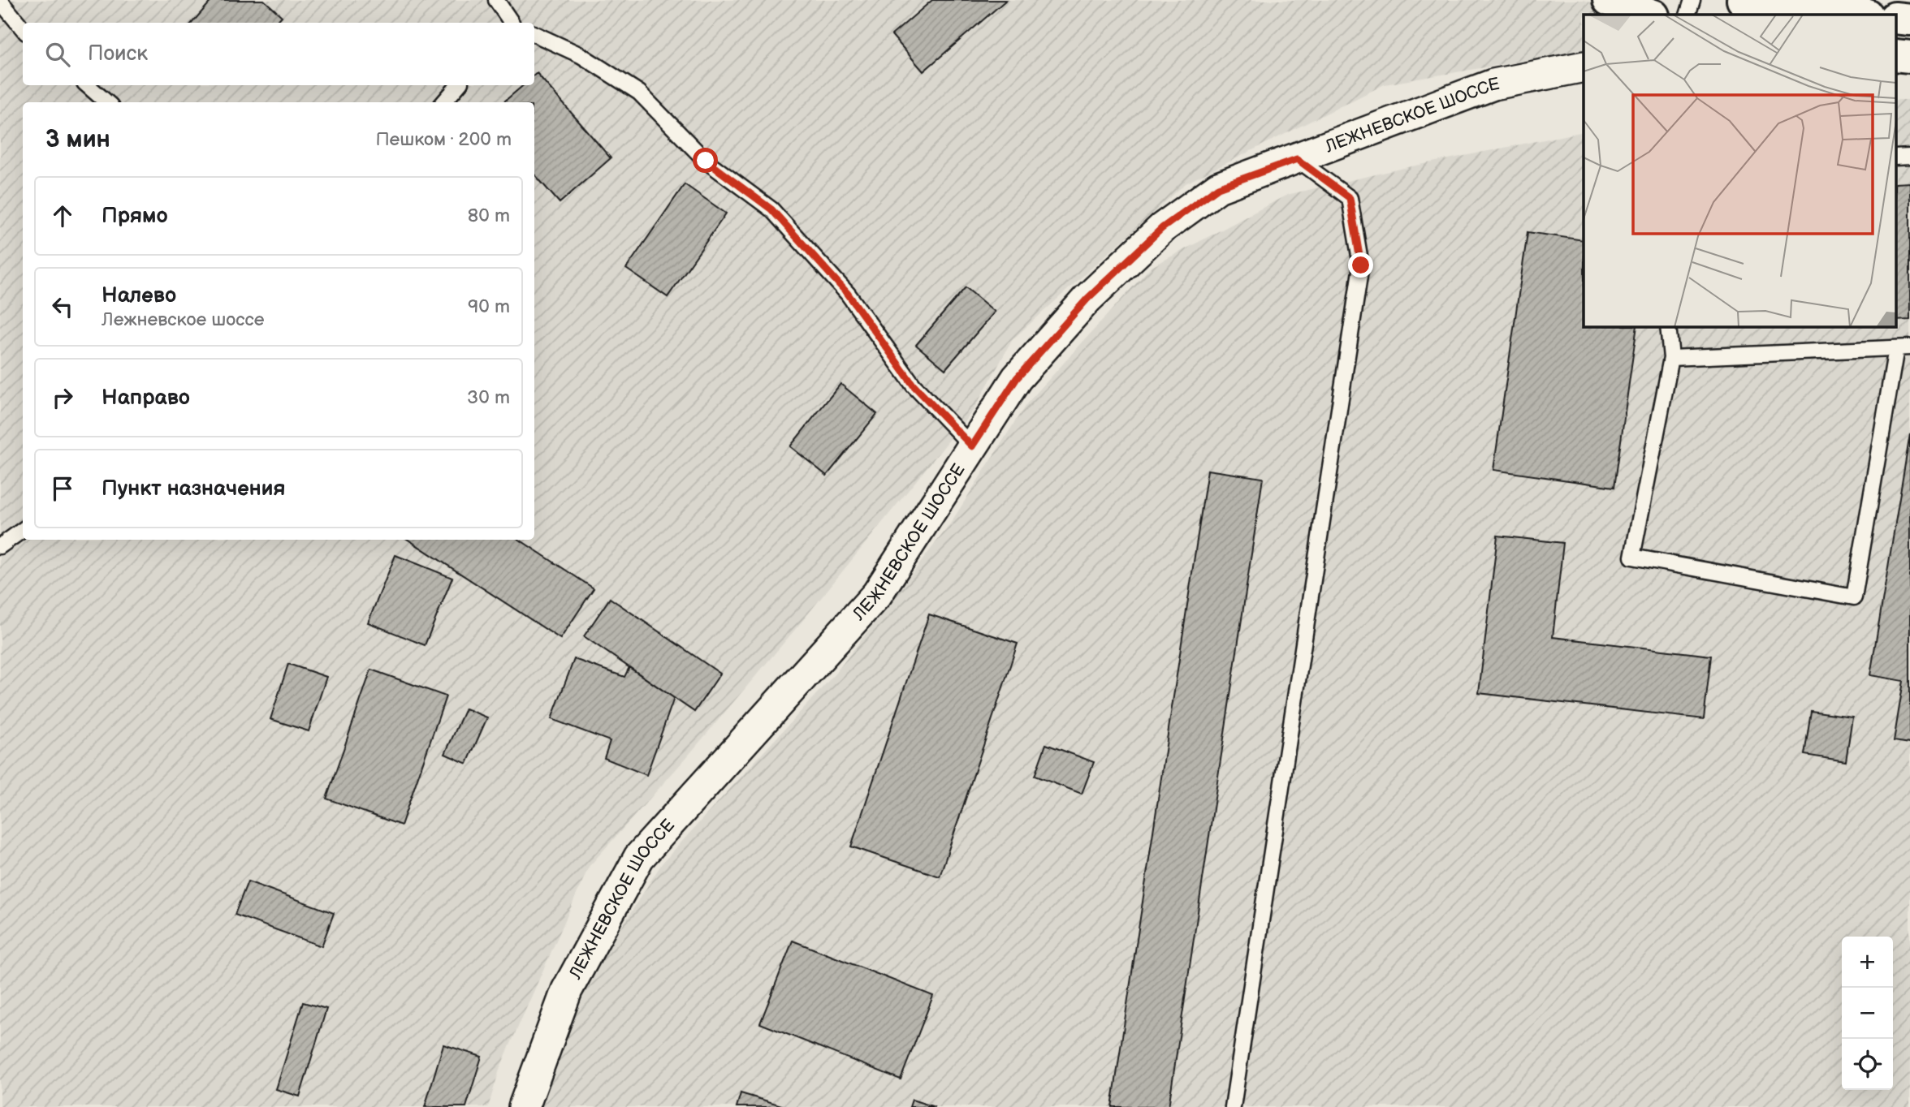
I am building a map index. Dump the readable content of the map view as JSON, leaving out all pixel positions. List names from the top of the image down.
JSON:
{
  "streets": {
    "street": ["ЛЕЖНЕВСКОЕ ШОССЕ"]
  },
  "page": {
    "search": "Поиск",
    "heading": ["3 мин", "Пешком · 200 m"],
    "list": [
      ["Прямо", "80 m"],
      ["Налево", "Лежневское шоссе", "90 m"],
      ["Направо", "30 m"],
      "Пункт назначения"
    ],
    "map_buttons": ["+", "−"]
  }
}
